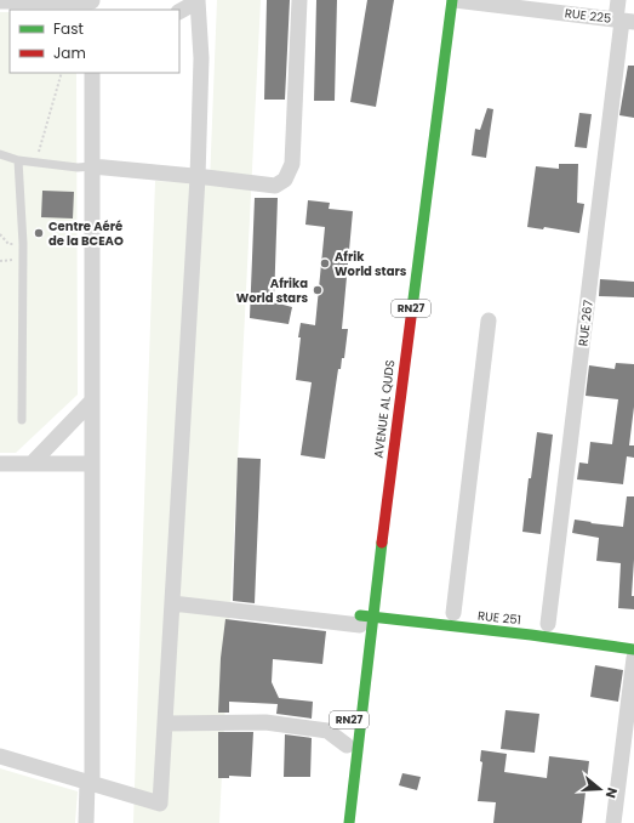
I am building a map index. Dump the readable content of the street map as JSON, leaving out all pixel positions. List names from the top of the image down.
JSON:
{
  "streets": {
    "main road": ["RN27", "AVENUE AL QUDS", "RUE 251"],
    "street": ["RUE 225", "RUE 267"]
  },
  "crossings": [
    ["RUE 225", "RUE 267"],
    ["RUE 225", "AVENUE AL QUDS"],
    ["AVENUE AL QUDS", "RUE 251"]
  ],
  "places": ["Centre Aéré de la BCEAO", "Afrik World stars", "Afrika World stars"],
  "legend": ["Fast", "Jam"],
  "north": "right"
}
